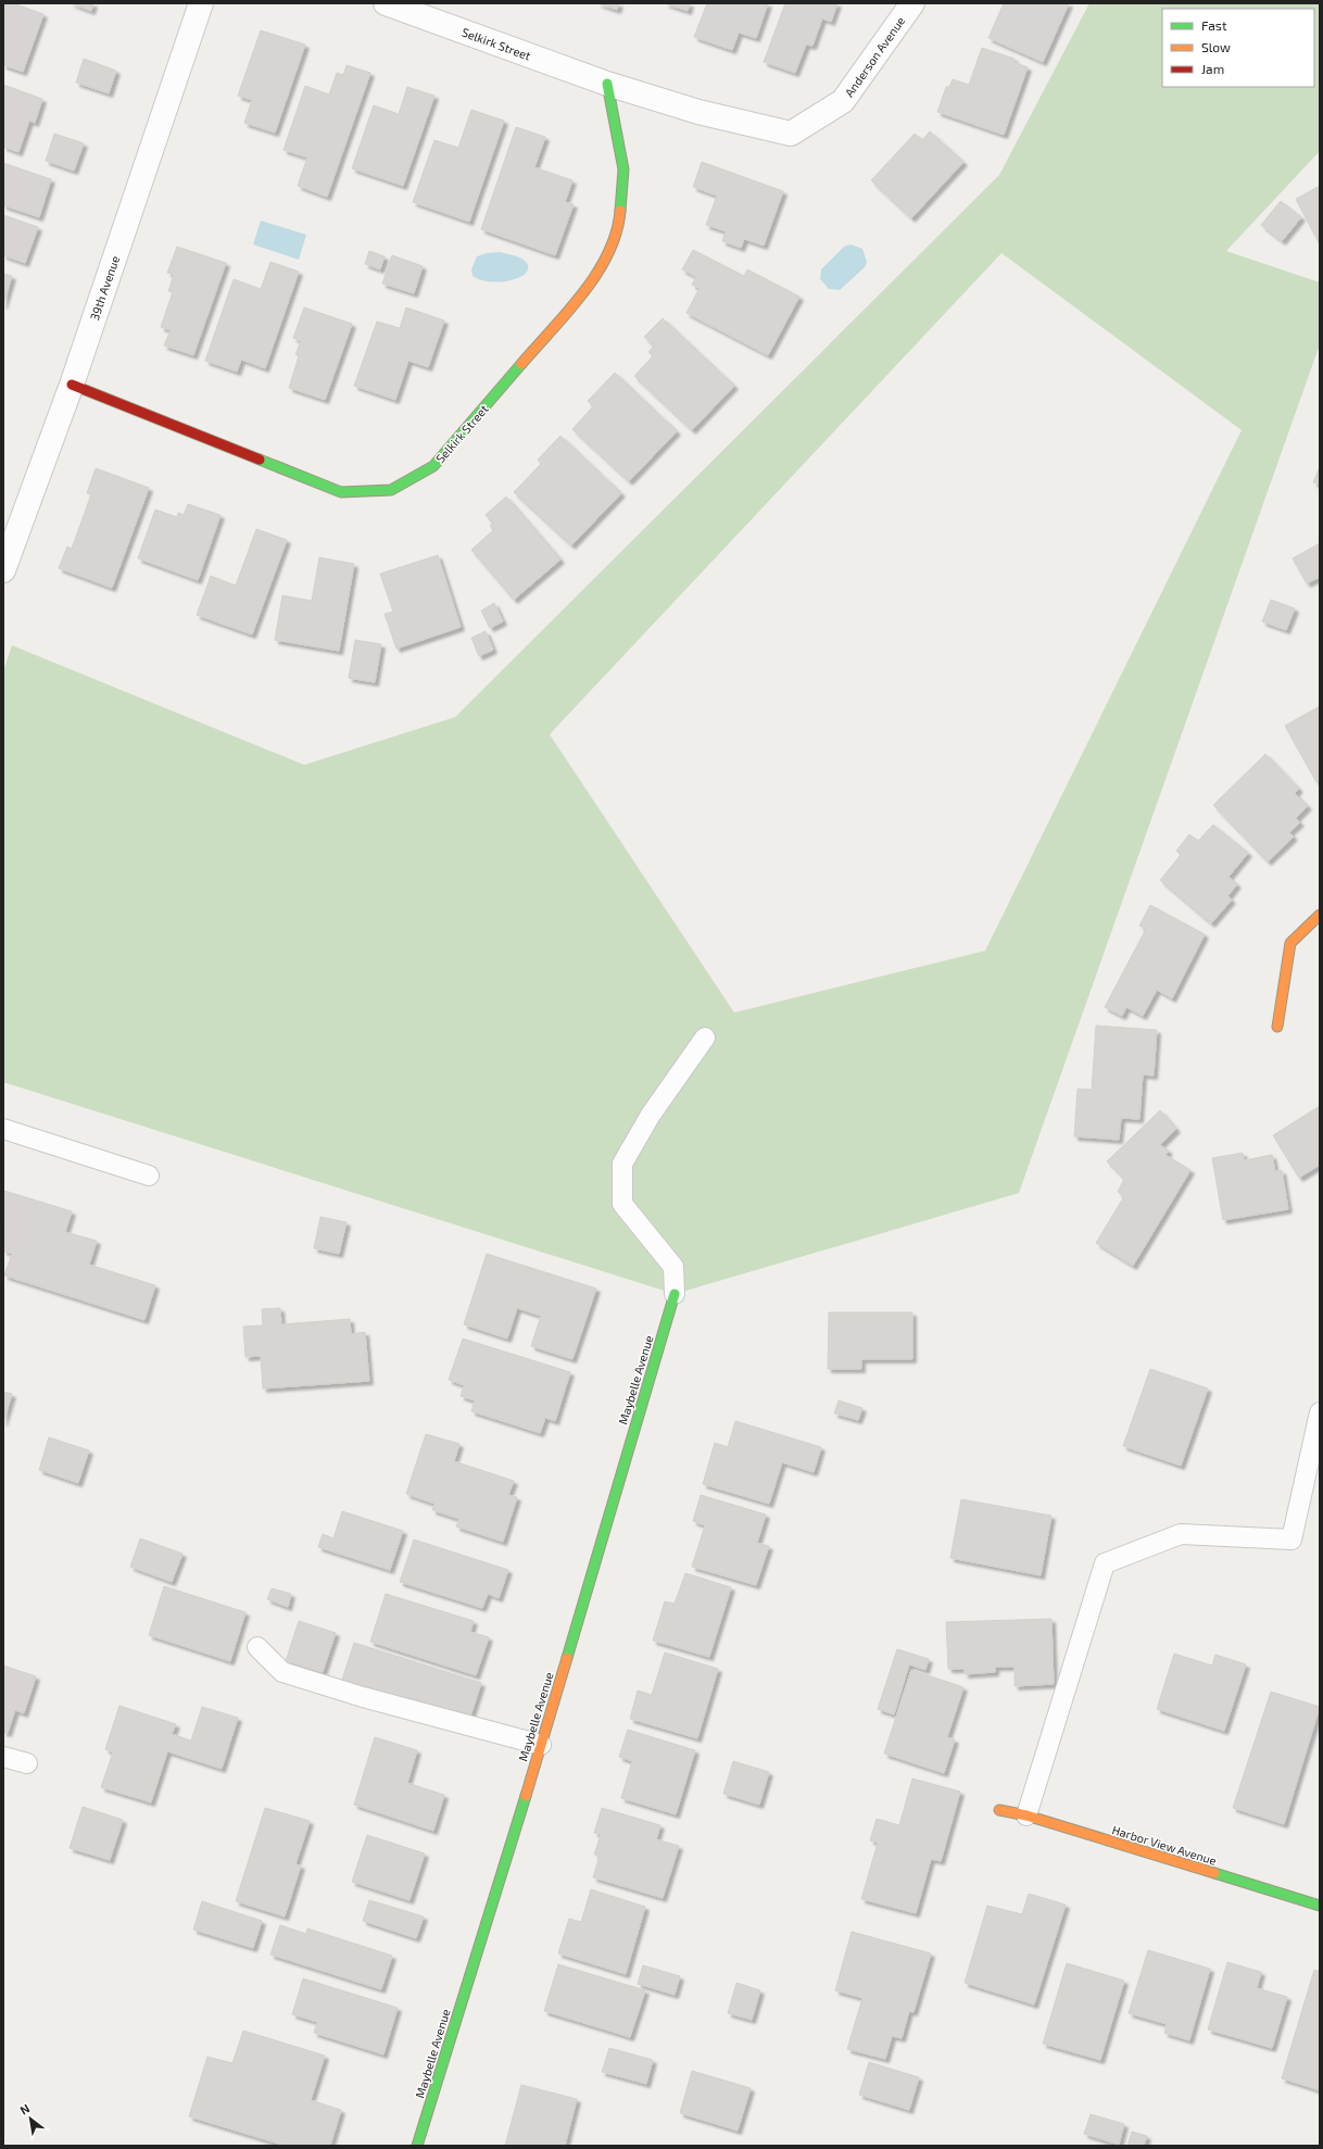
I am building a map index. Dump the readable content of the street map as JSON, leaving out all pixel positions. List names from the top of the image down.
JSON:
{
  "streets": {
    "street": [
      "Selkirk Street",
      "Anderson Avenue",
      "39th Avenue",
      "Maybelle Avenue",
      "Harbor View Avenue"
    ]
  },
  "crossings": [
    ["Selkirk Street", "Anderson Avenue"],
    ["Selkirk Street", "39th Avenue"]
  ],
  "legend": ["Fast", "Slow", "Jam"],
  "north": "top left"
}
